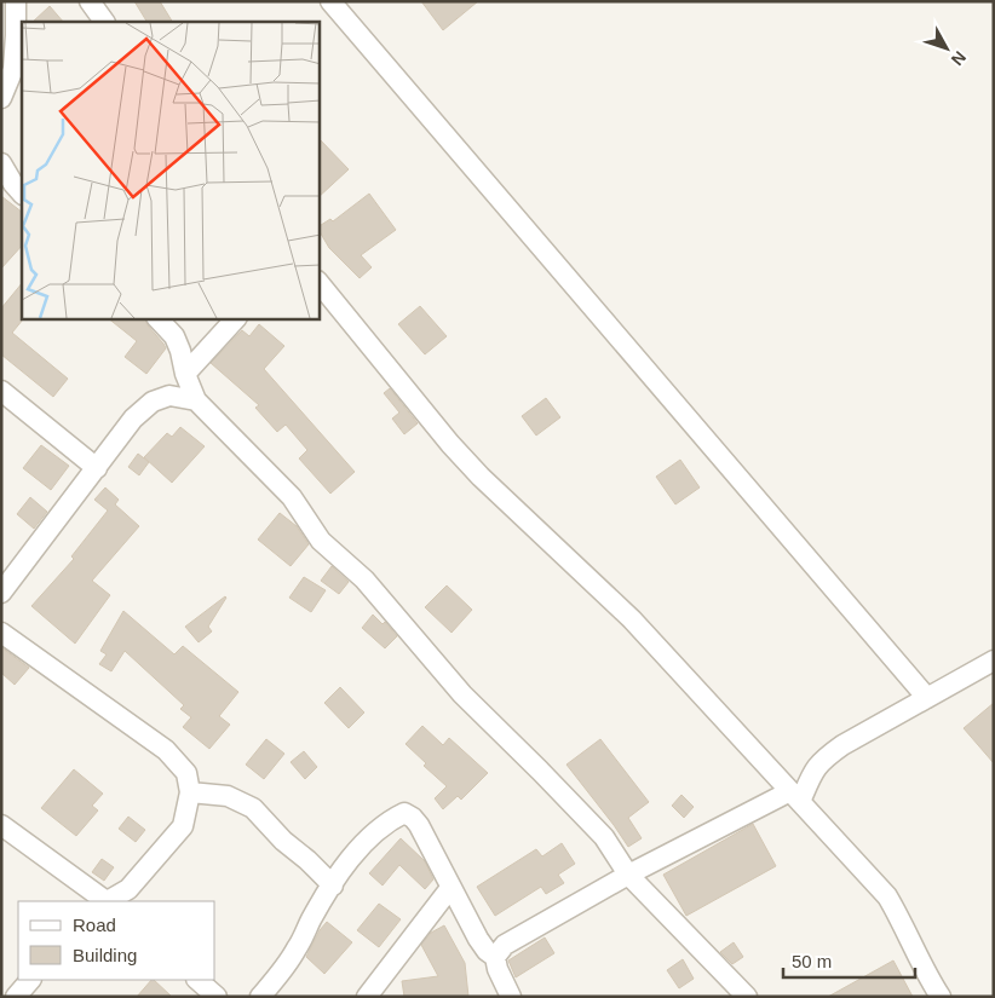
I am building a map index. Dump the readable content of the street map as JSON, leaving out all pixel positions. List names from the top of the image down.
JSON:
{
  "legend": ["Road", "Building"],
  "scale_bar": "50 m",
  "north": "bottom right"
}
